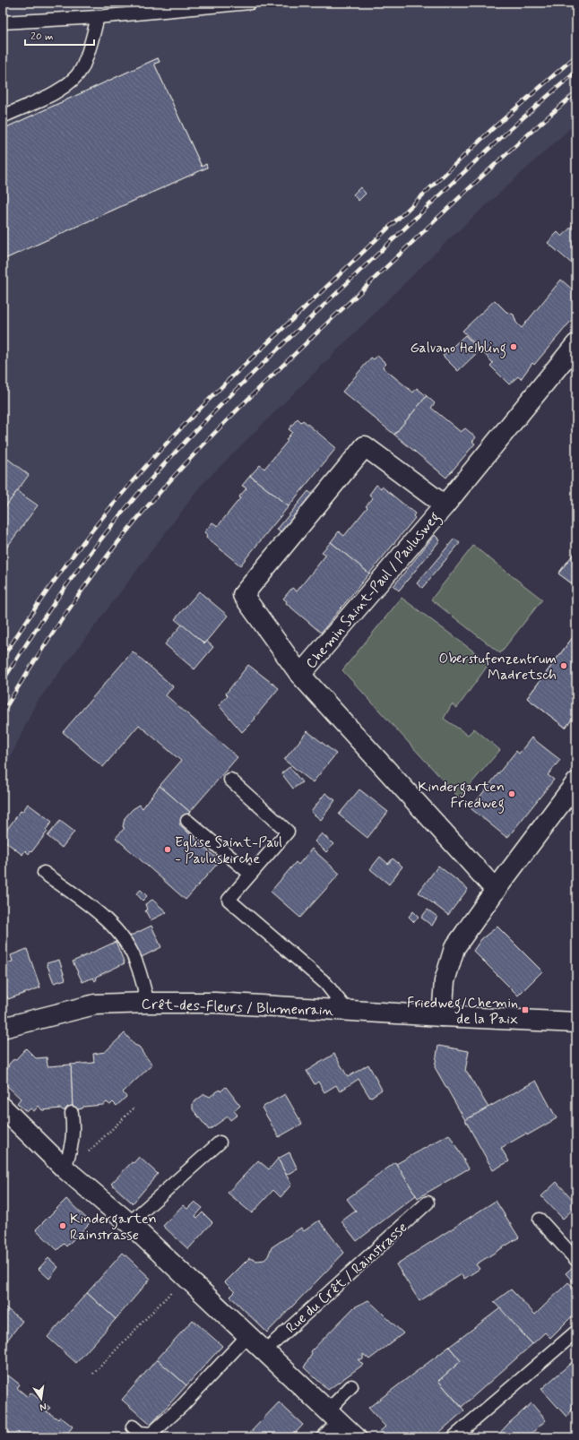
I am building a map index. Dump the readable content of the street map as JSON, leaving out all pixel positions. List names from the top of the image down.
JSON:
{
  "streets": {
    "street": ["Chemin Saint-Paul / Paulusweg", "Crêt-des-Fleurs / Blumenrain"],
    "lane": ["Rue du Crêt / Rainstrasse"]
  },
  "places": {
    "other": [
      "Galvano Helbling",
      "Oberstufenzentrum Madretsch",
      "Kindergarten Friedweg",
      "Eglise Saint-Paul - Pauluskirche",
      "Kindergarten Rainstrasse"
    ],
    "transit": ["Friedweg/Chemin de la Paix"]
  },
  "scale_bar": "20 m",
  "north": "bottom"
}
